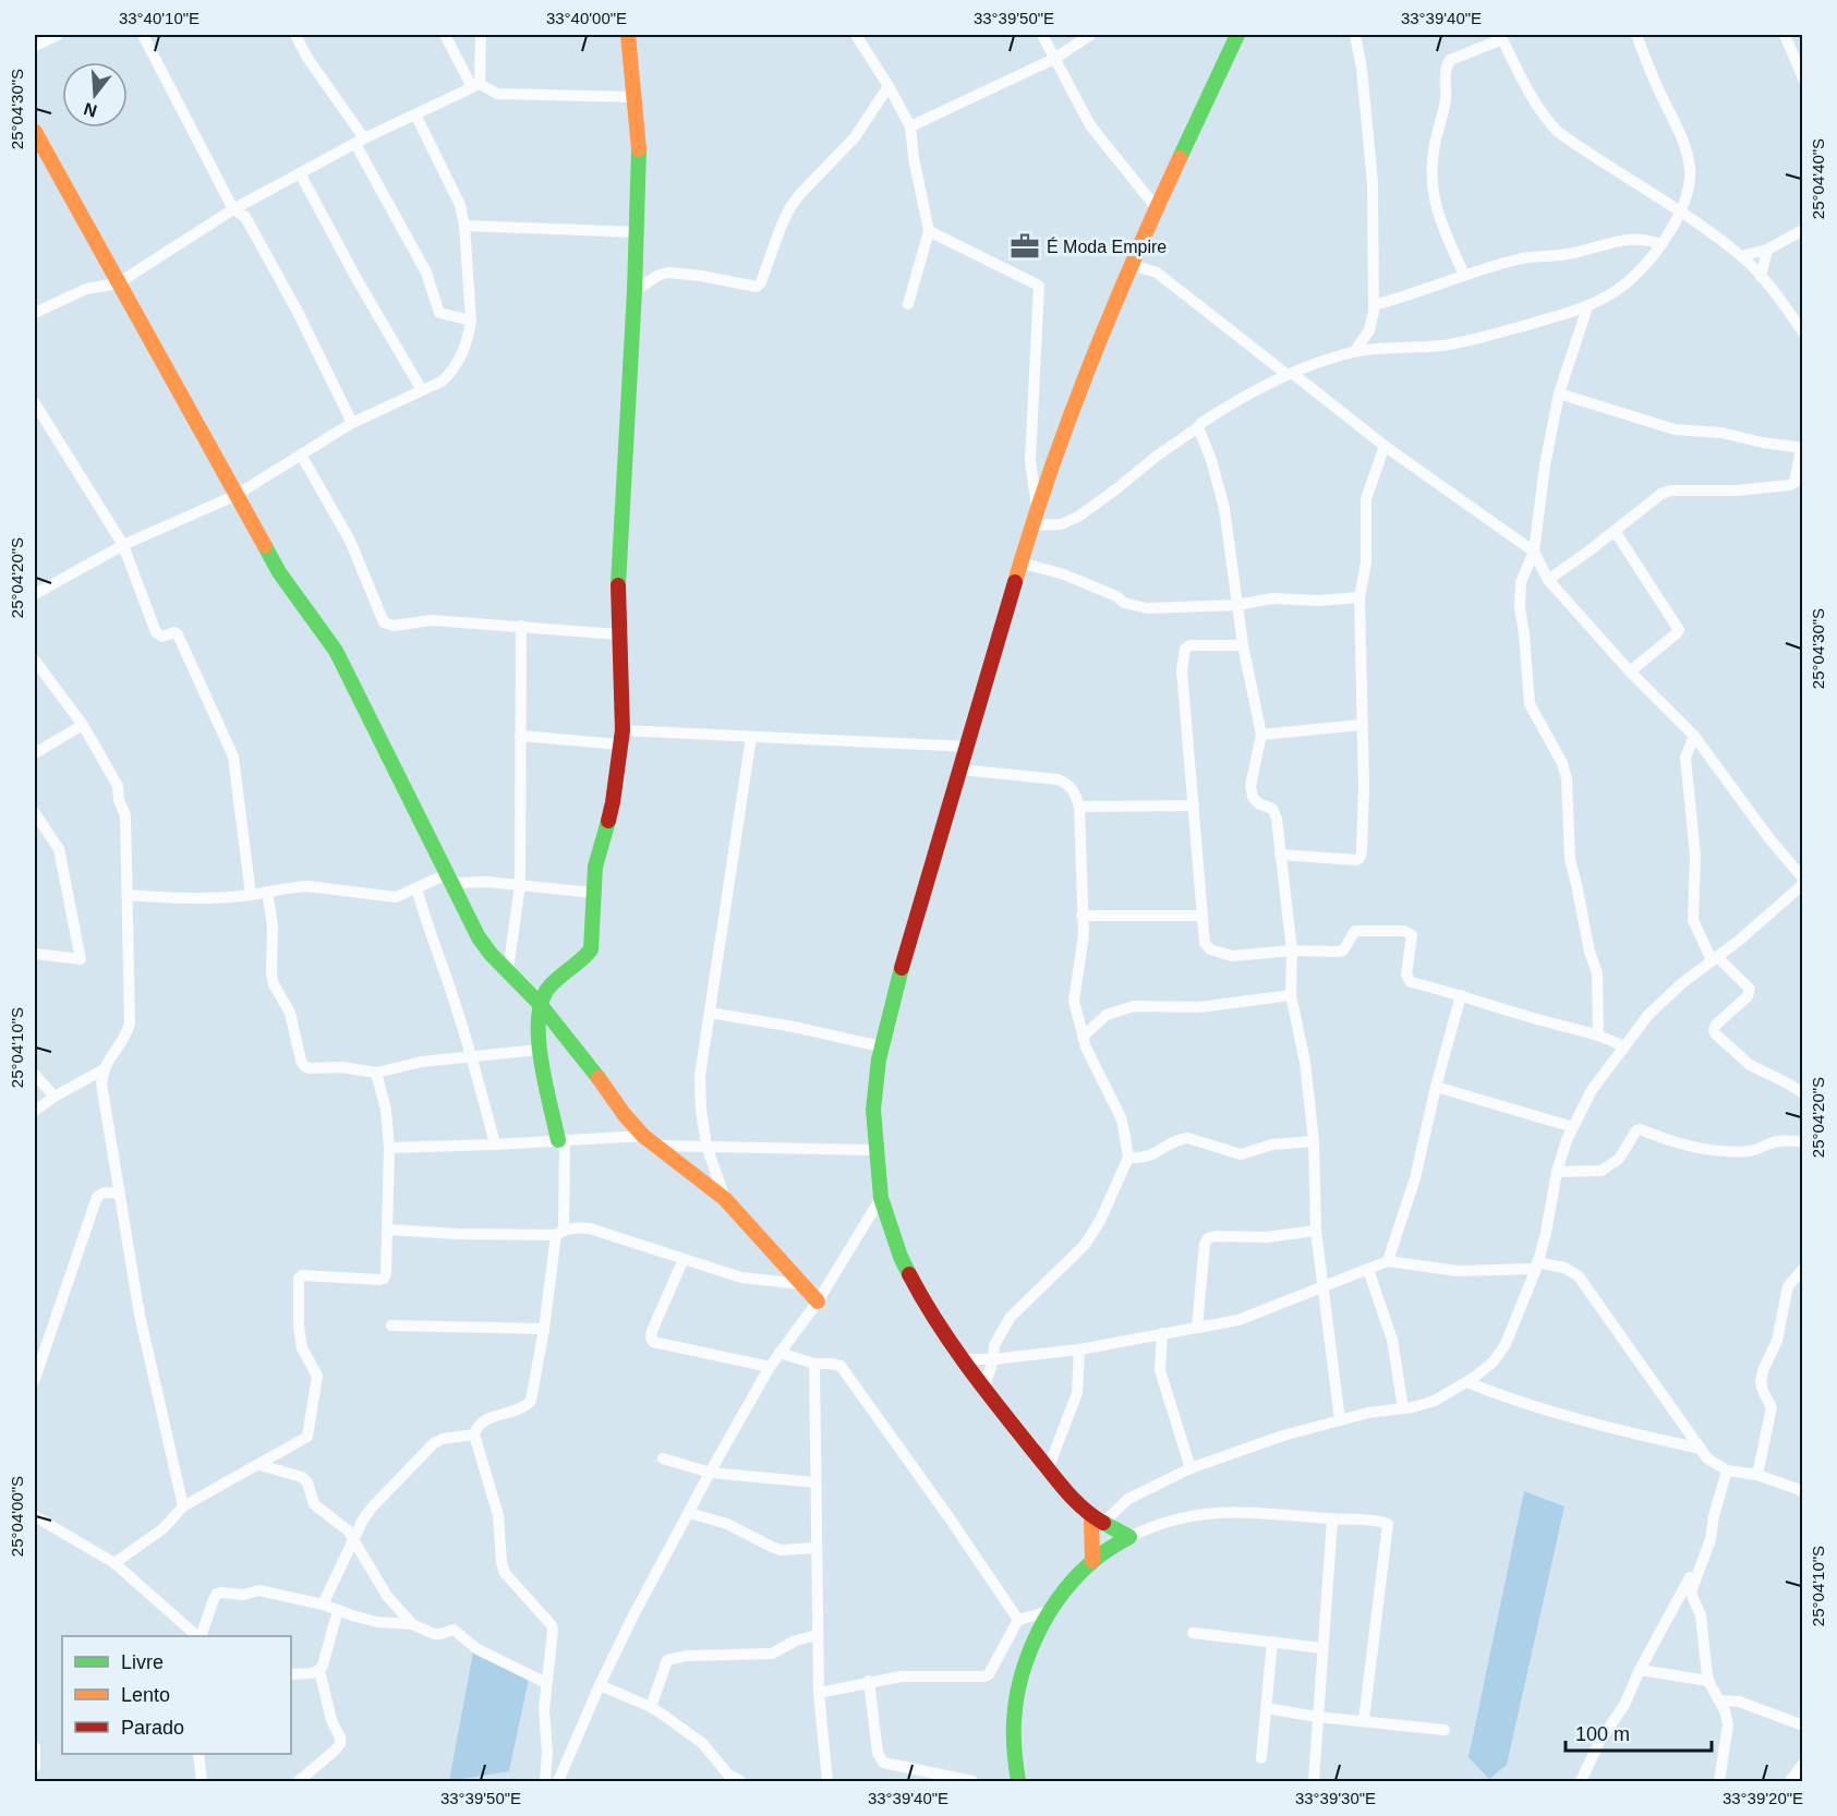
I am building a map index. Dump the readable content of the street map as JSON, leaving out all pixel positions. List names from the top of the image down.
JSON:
{
  "places": {
    "office": ["É Moda Empire"]
  },
  "legend": ["Livre", "Lento", "Parado"],
  "scale_bar": "100 m",
  "north": "bottom",
  "coordinates": [
    "33°40'10\"E",
    "33°40'00\"E",
    "33°39'50\"E",
    "33°39'40\"E",
    "25°04'30\"S",
    "25°04'40\"S",
    "25°04'20\"S",
    "25°04'10\"S",
    "25°04'00\"S",
    "33°39'30\"E",
    "33°39'20\"E"
  ]
}
